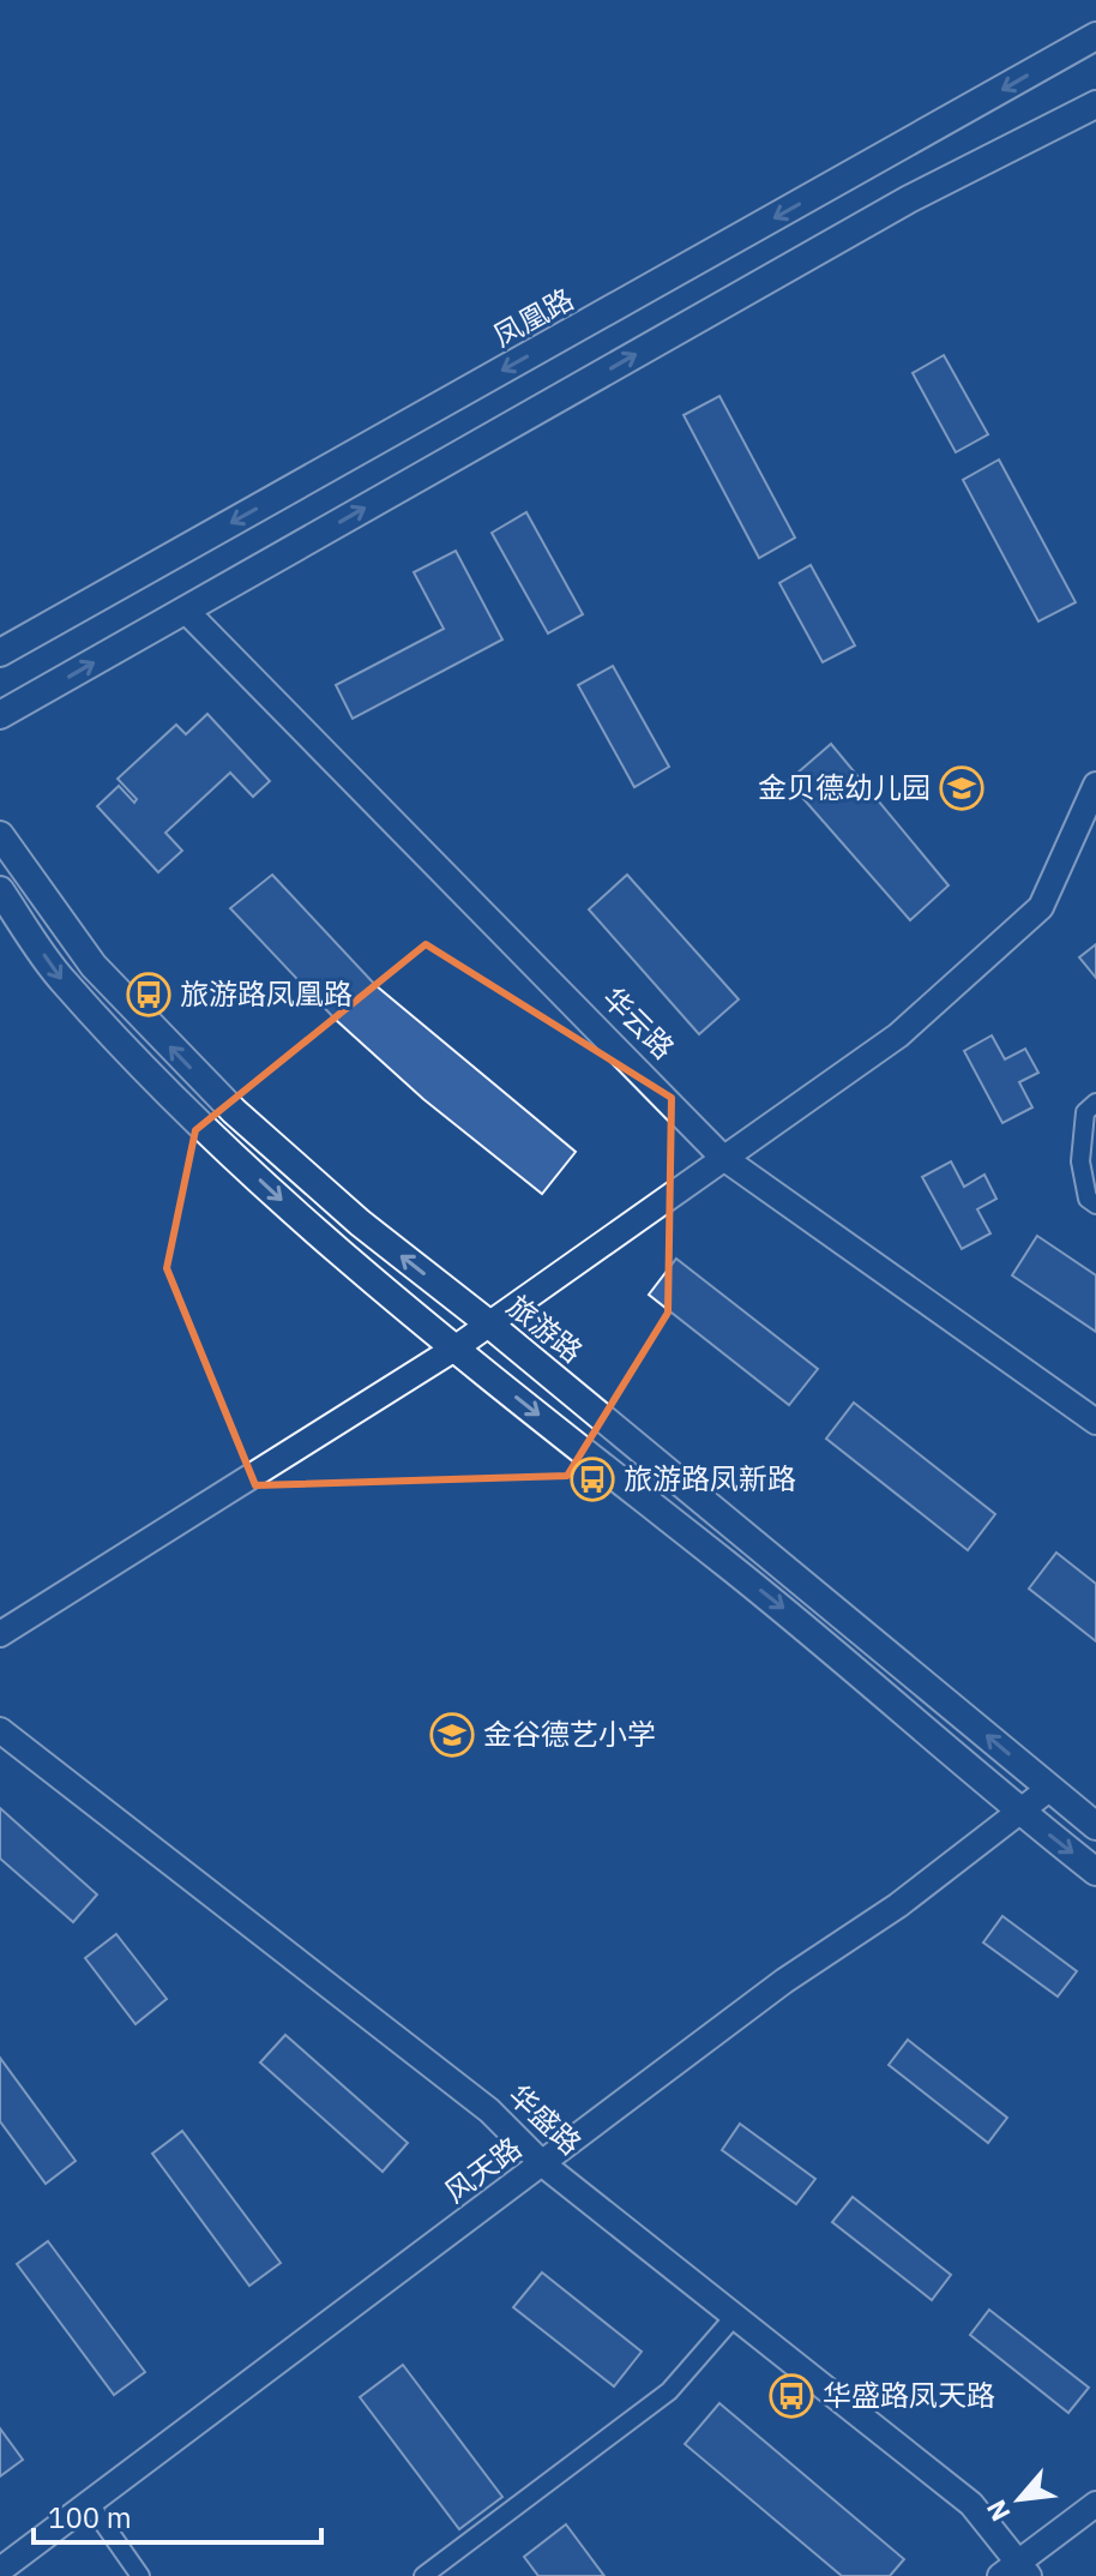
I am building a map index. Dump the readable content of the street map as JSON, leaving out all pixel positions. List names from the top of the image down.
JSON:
{
  "streets": {
    "main road": ["凤凰路", "旅游路"],
    "street": ["华云路", "华盛路", "风天路"]
  },
  "crossings": [
    ["旅游路", "风天路"],
    ["华盛路", "风天路"]
  ],
  "places": {
    "school or university": ["金贝德幼儿园", "金谷德艺小学"],
    "bus stop": ["旅游路凤凰路", "旅游路凤新路", "华盛路凤天路"]
  },
  "scale_bar": "100 m",
  "north": "bottom left"
}
